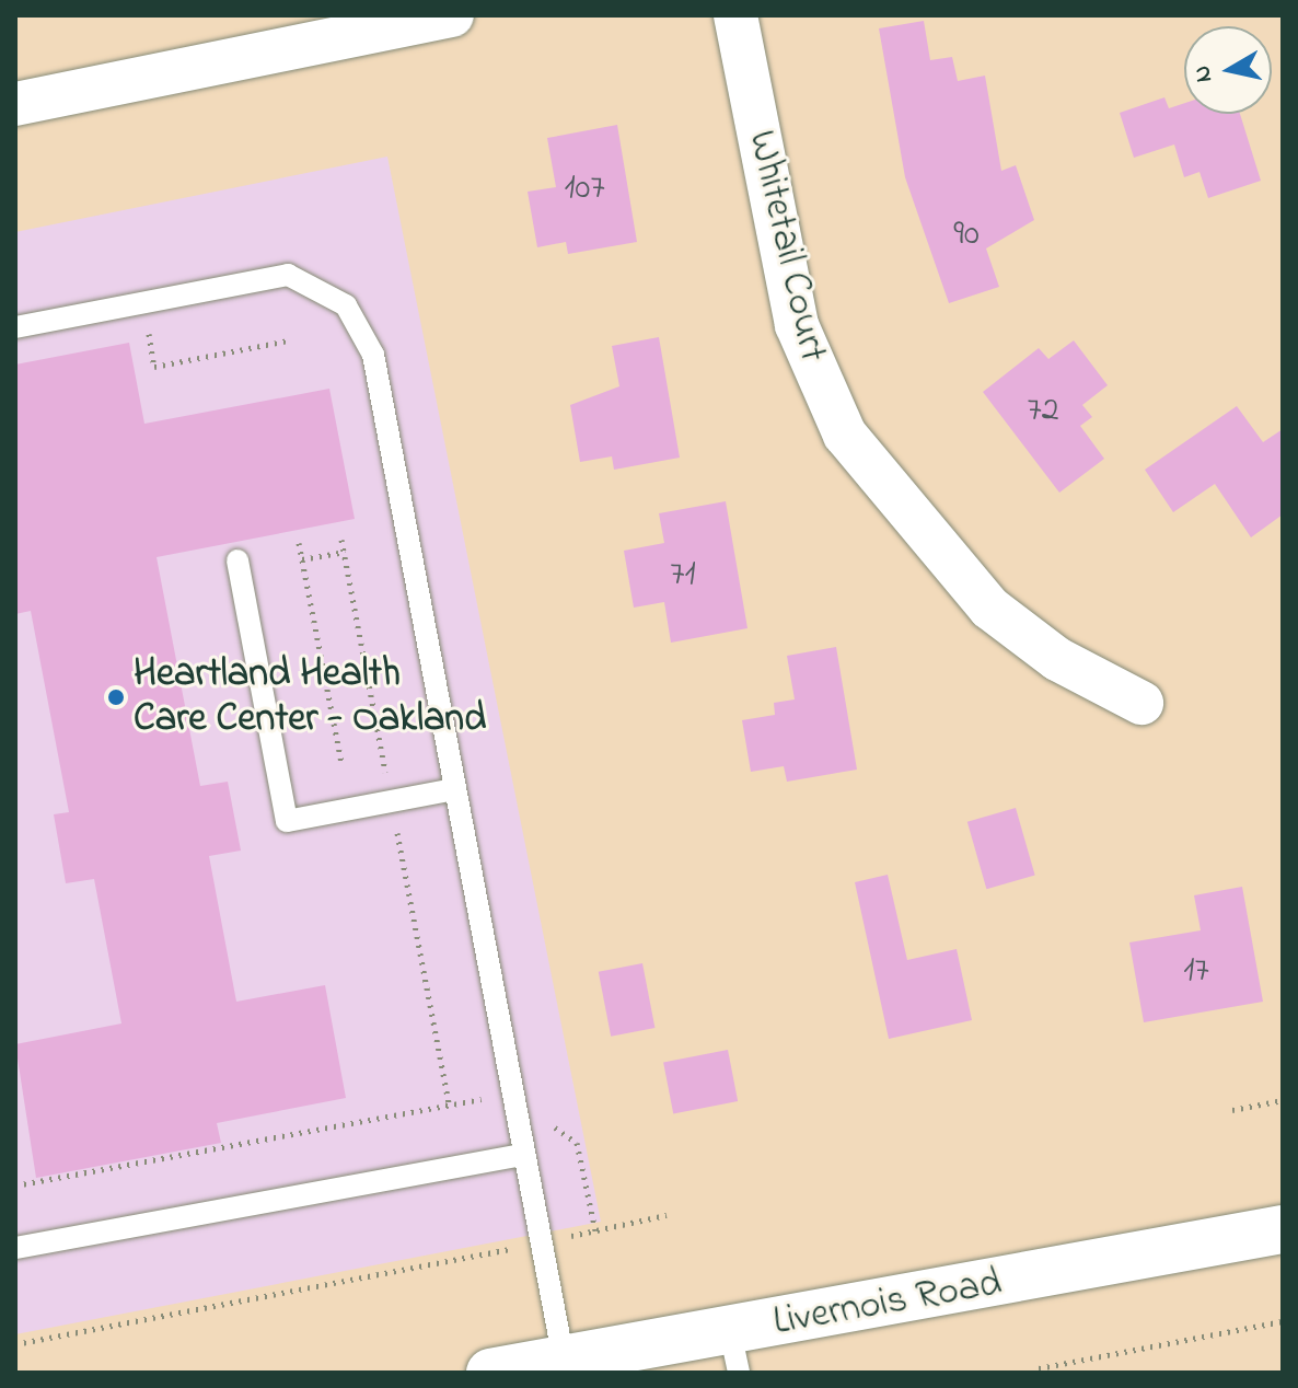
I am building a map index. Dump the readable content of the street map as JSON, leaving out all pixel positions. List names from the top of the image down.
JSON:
{
  "streets": {
    "street": ["Whitetail Court", "Livernois Road"]
  },
  "places": ["Heartland Health Care Center - Oakland"],
  "house_numbers": [
    "107",
    "90",
    "72",
    "71",
    "17"
  ],
  "north": "left"
}
